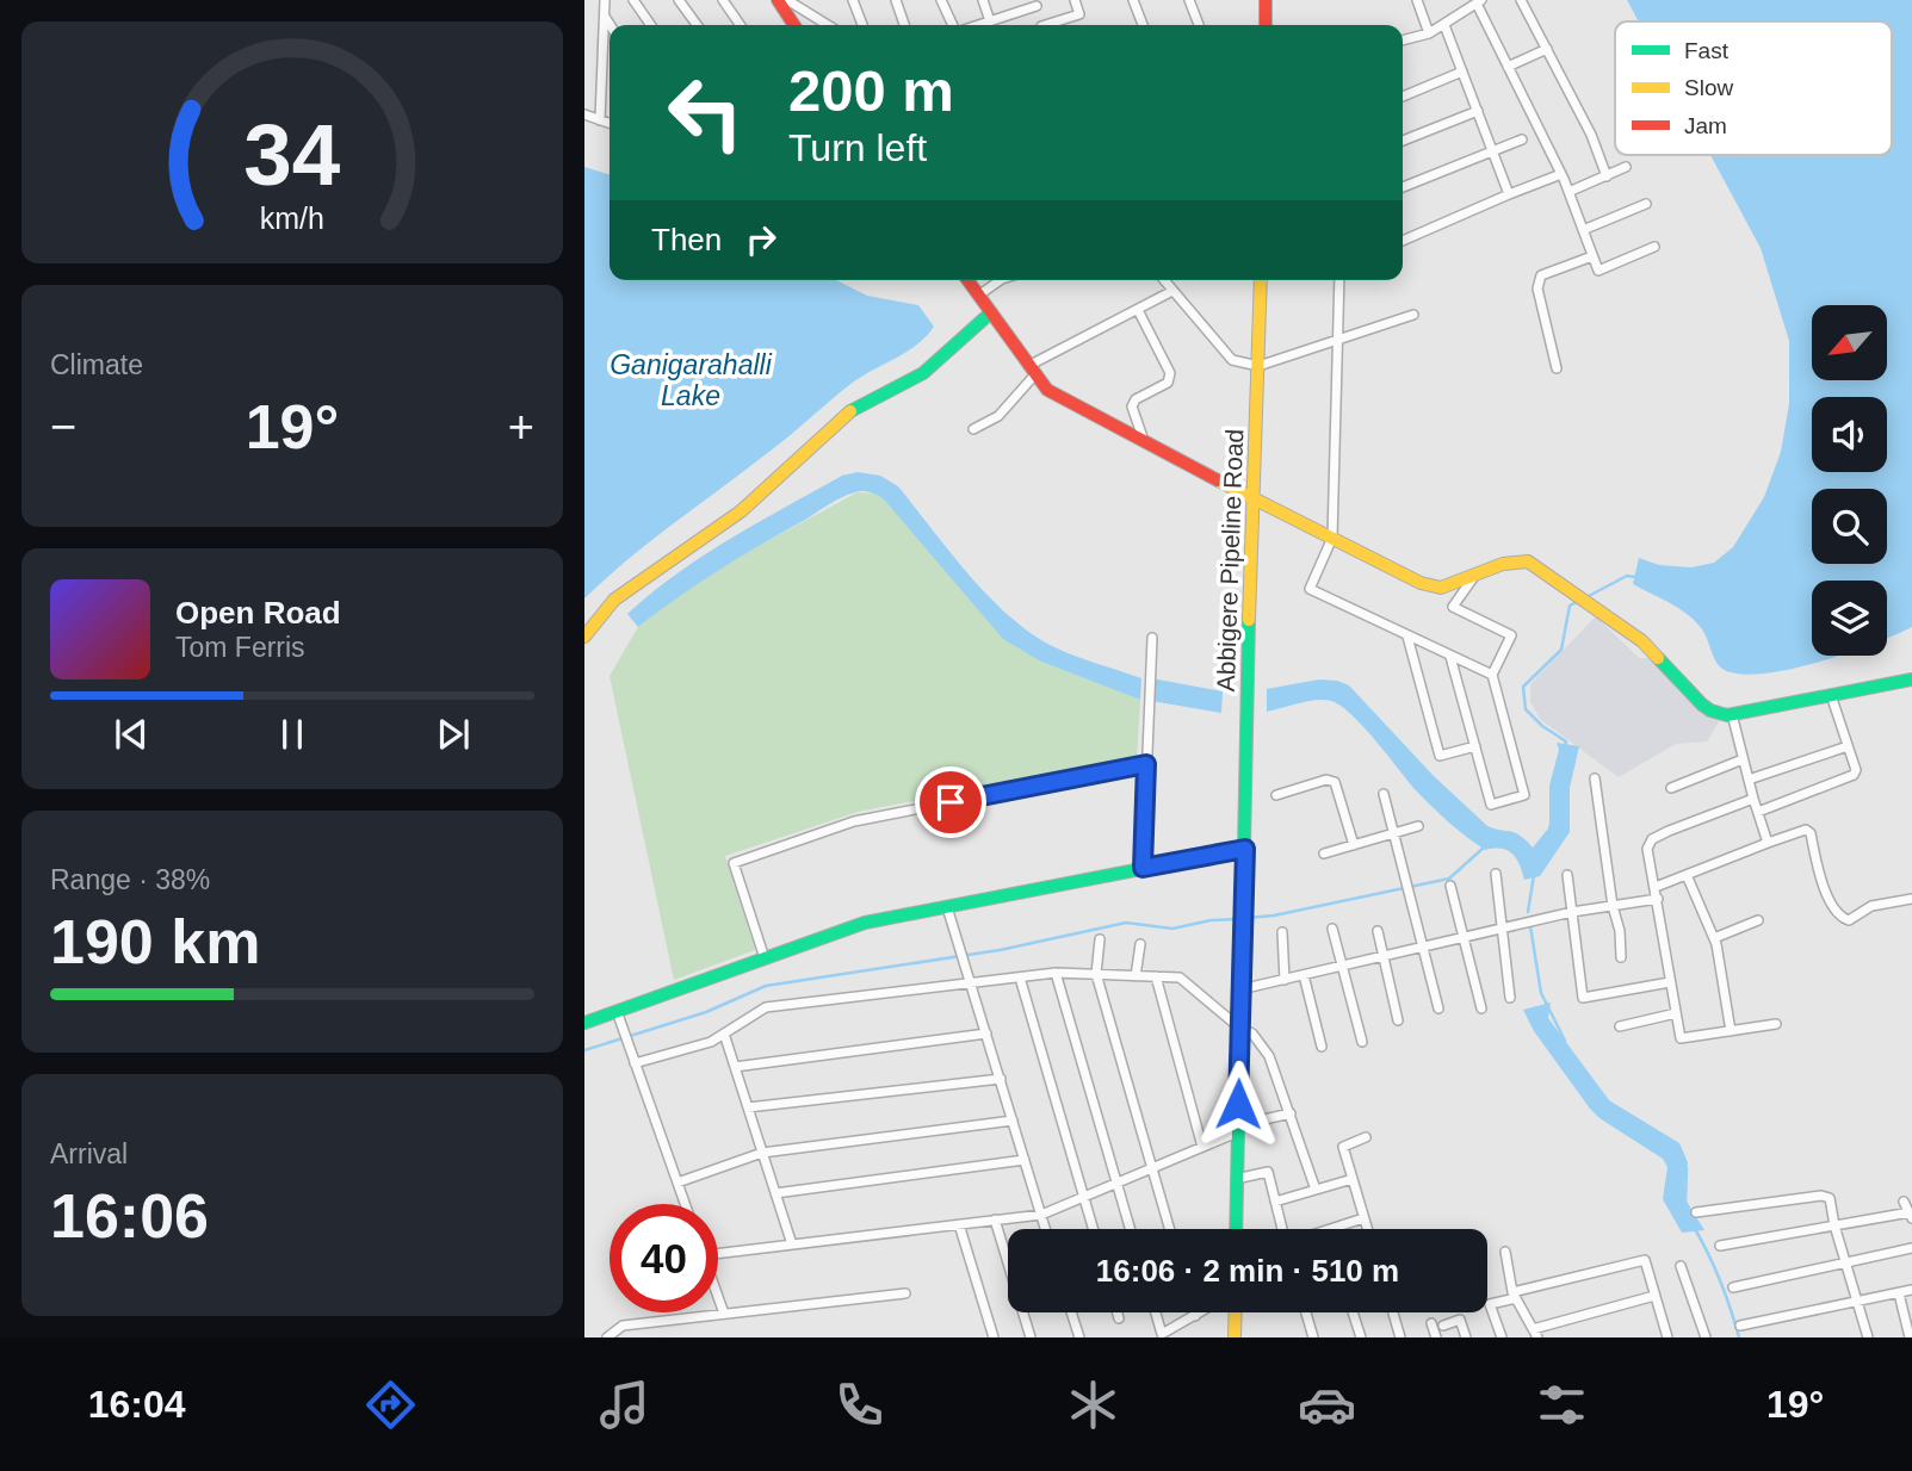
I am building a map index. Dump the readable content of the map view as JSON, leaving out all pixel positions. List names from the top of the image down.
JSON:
{
  "streets": {
    "street": ["Abbigere Pipeline Road"]
  },
  "water": ["Ganigarahalli Lake"],
  "legend": ["Fast", "Slow", "Jam"],
  "north": "bottom left",
  "page": {
    "turn": ["200 m", "Turn left"],
    "then": "Then",
    "tile": [
      "Climate",
      ["Range · 38%", "190 km"],
      ["Arrival", "16:06"]
    ],
    "heat": ["−", "19°", "+"],
    "song": ["Open Road", "Tom Ferris"],
    "limit": "40",
    "trip": "16:06 · 2 min · 510 m",
    "tabs": ["16:04", "19°"],
    "gauge": ["34", "km/h"]
  }
}
